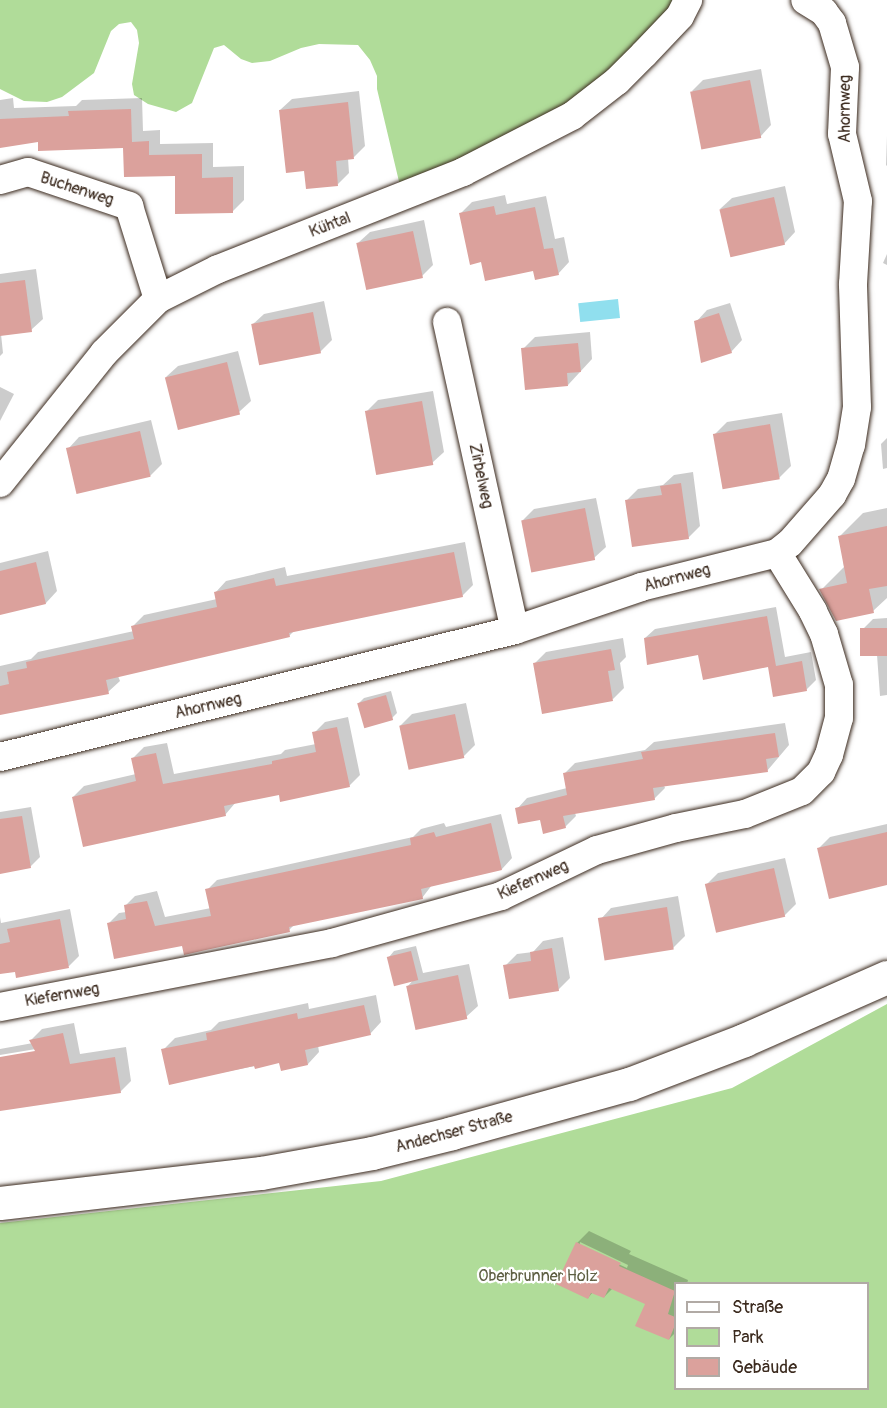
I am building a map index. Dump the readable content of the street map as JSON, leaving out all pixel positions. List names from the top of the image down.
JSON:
{
  "streets": {
    "street": [
      "Ahornweg",
      "Buchenweg",
      "Kühtal",
      "Zirbelweg",
      "Kiefernweg",
      "Andechser Straße"
    ]
  },
  "crossings": [
    ["Ahornweg", "Zirbelweg"],
    ["Ahornweg", "Kiefernweg"],
    ["Buchenweg", "Kühtal"]
  ],
  "parks": ["Oberbrunner Holz"],
  "legend": ["Straße", "Park", "Gebäude"]
}
